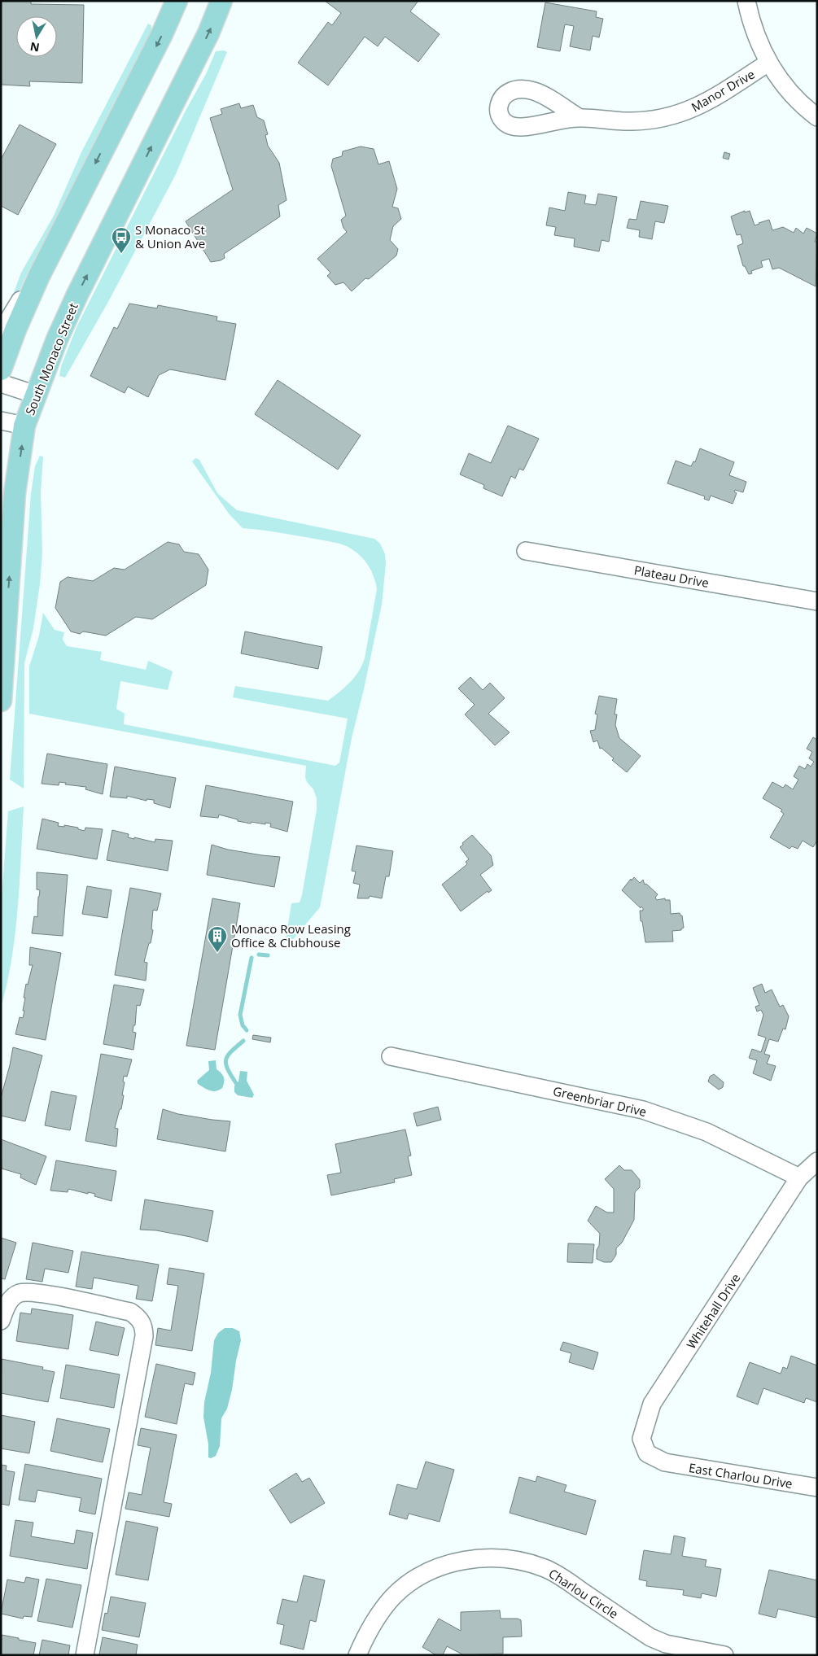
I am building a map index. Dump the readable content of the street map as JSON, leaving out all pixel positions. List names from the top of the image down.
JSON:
{
  "streets": {
    "main road": ["South Monaco Street"],
    "street": [
      "Manor Drive",
      "Plateau Drive",
      "Greenbriar Drive",
      "Whitehall Drive",
      "East Charlou Drive",
      "Charlou Circle"
    ]
  },
  "crossings": [
    ["Greenbriar Drive", "Whitehall Drive"],
    ["Whitehall Drive", "East Charlou Drive"]
  ],
  "places": {
    "bus stop": ["S Monaco St & Union Ave"],
    "building": ["Monaco Row Leasing Office & Clubhouse"]
  },
  "north": "bottom"
}
